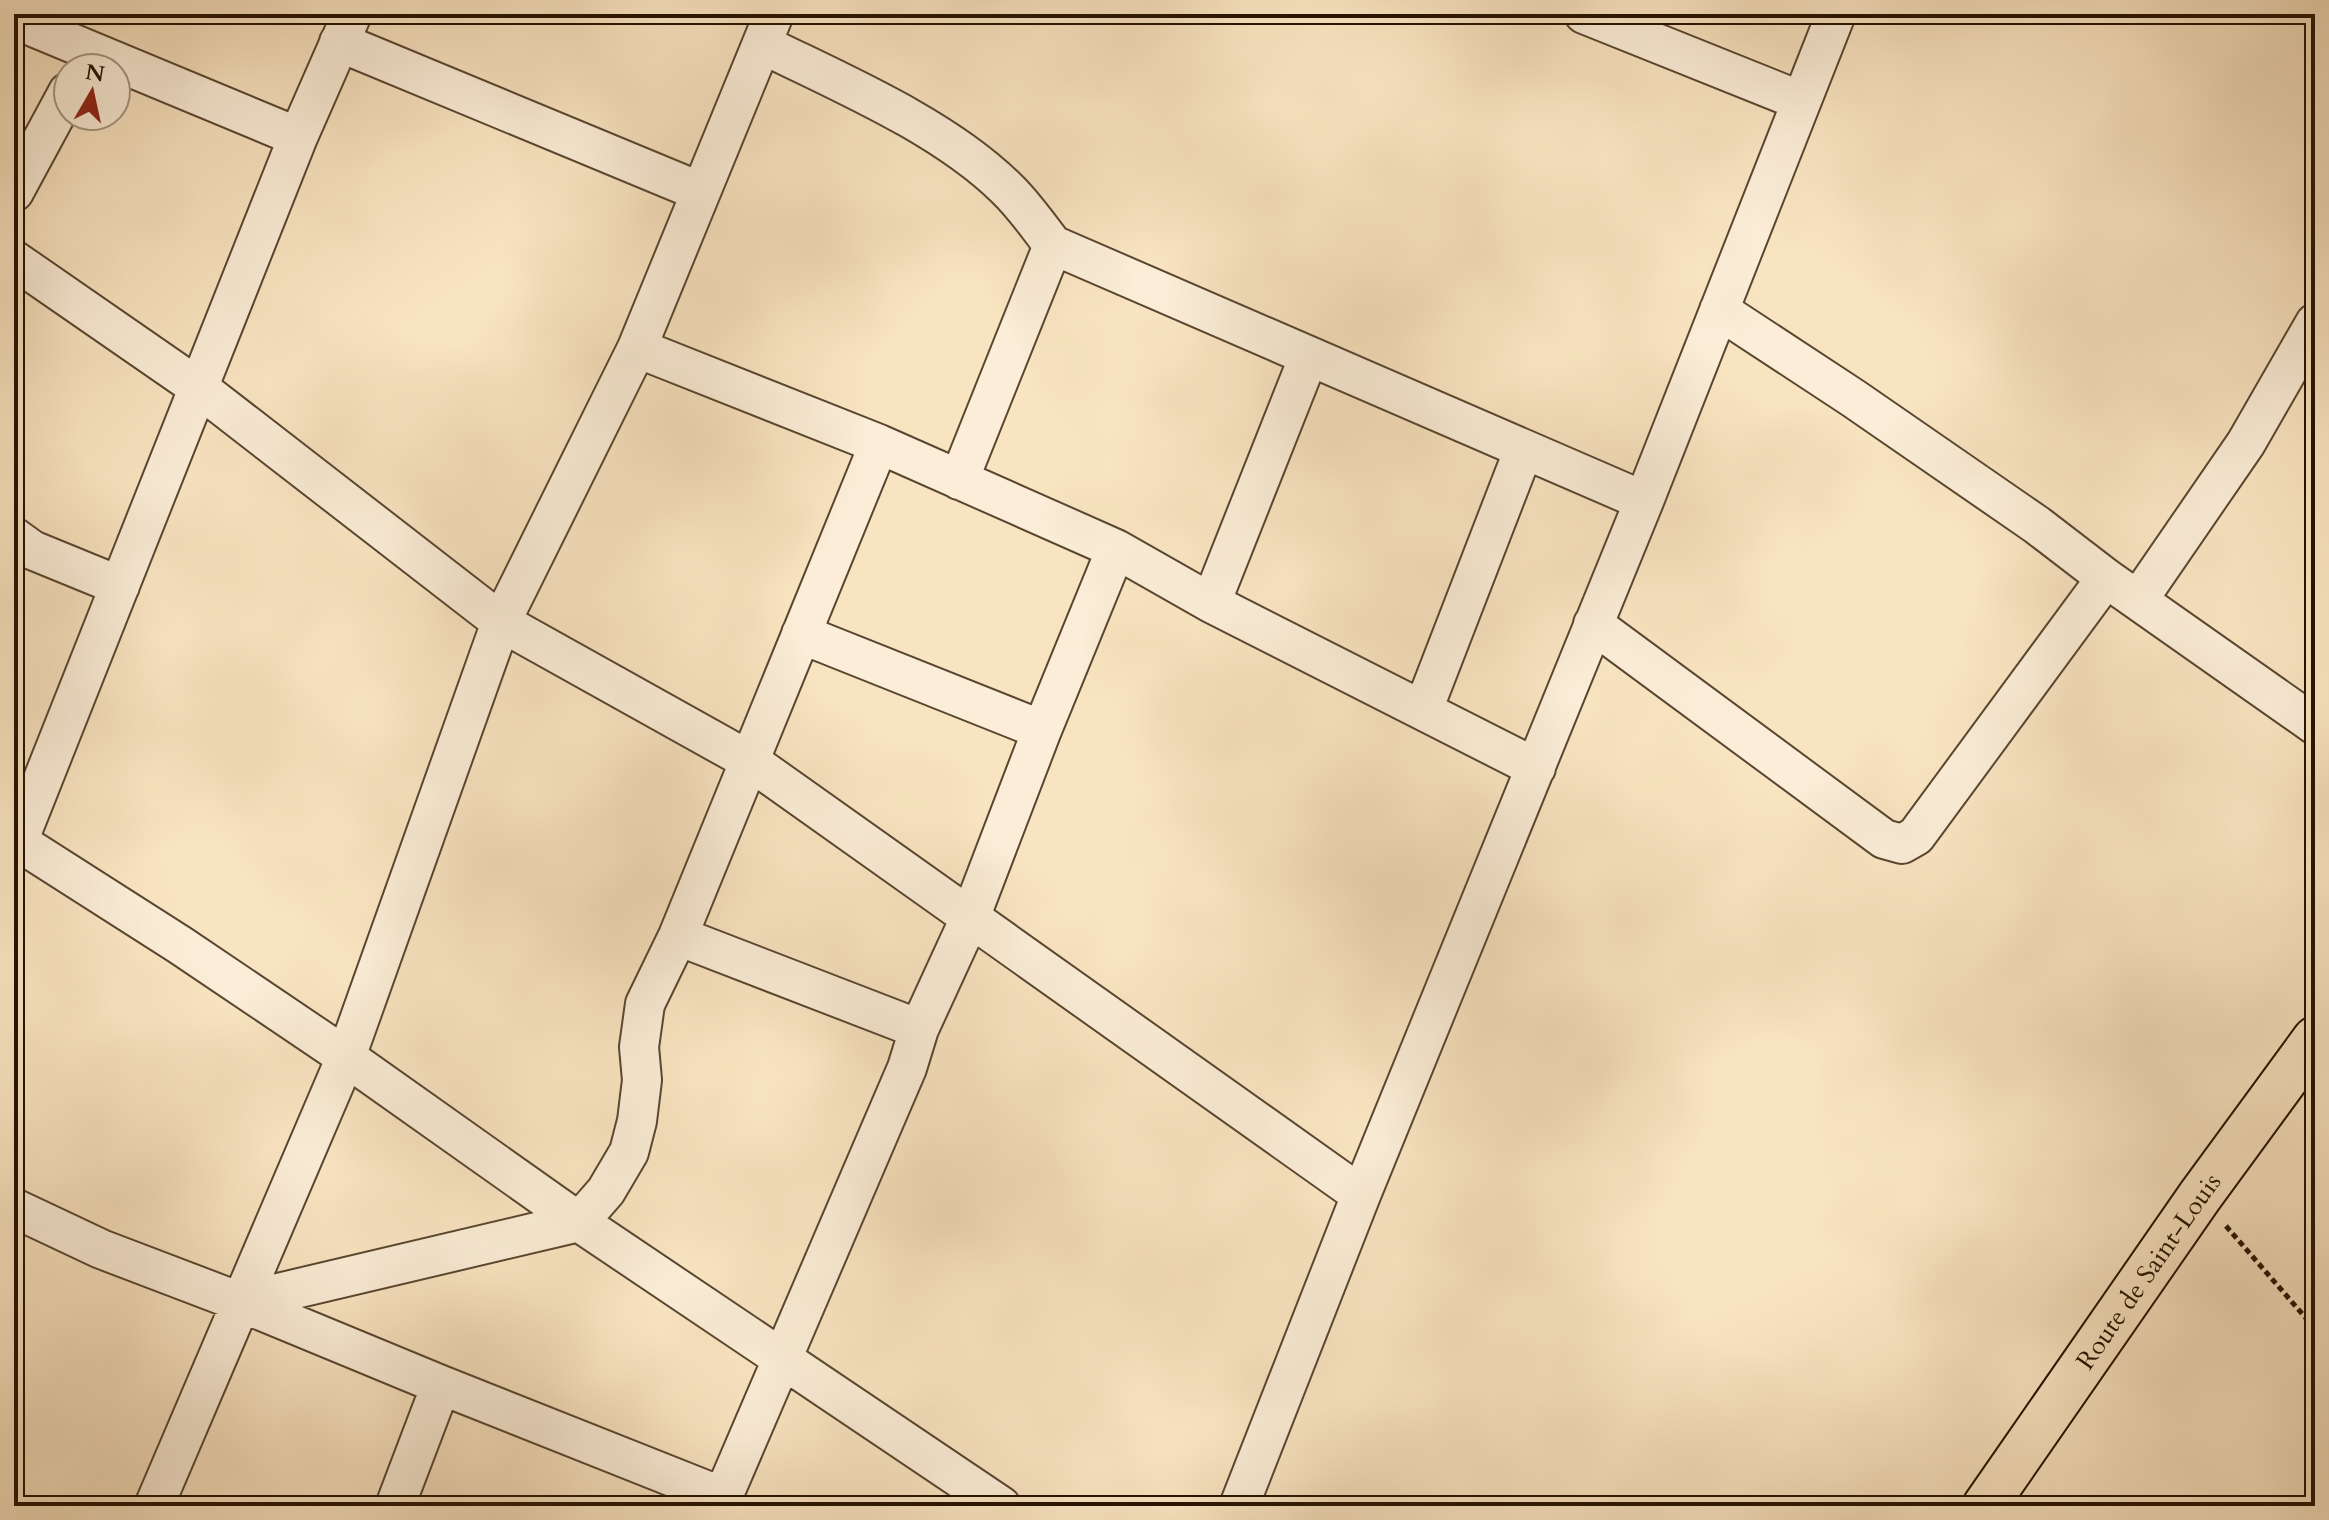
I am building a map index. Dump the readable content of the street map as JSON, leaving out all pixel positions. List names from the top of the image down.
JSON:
{
  "streets": {
    "highway": ["Route de Saint-Louis"]
  },
  "north": "top"
}
